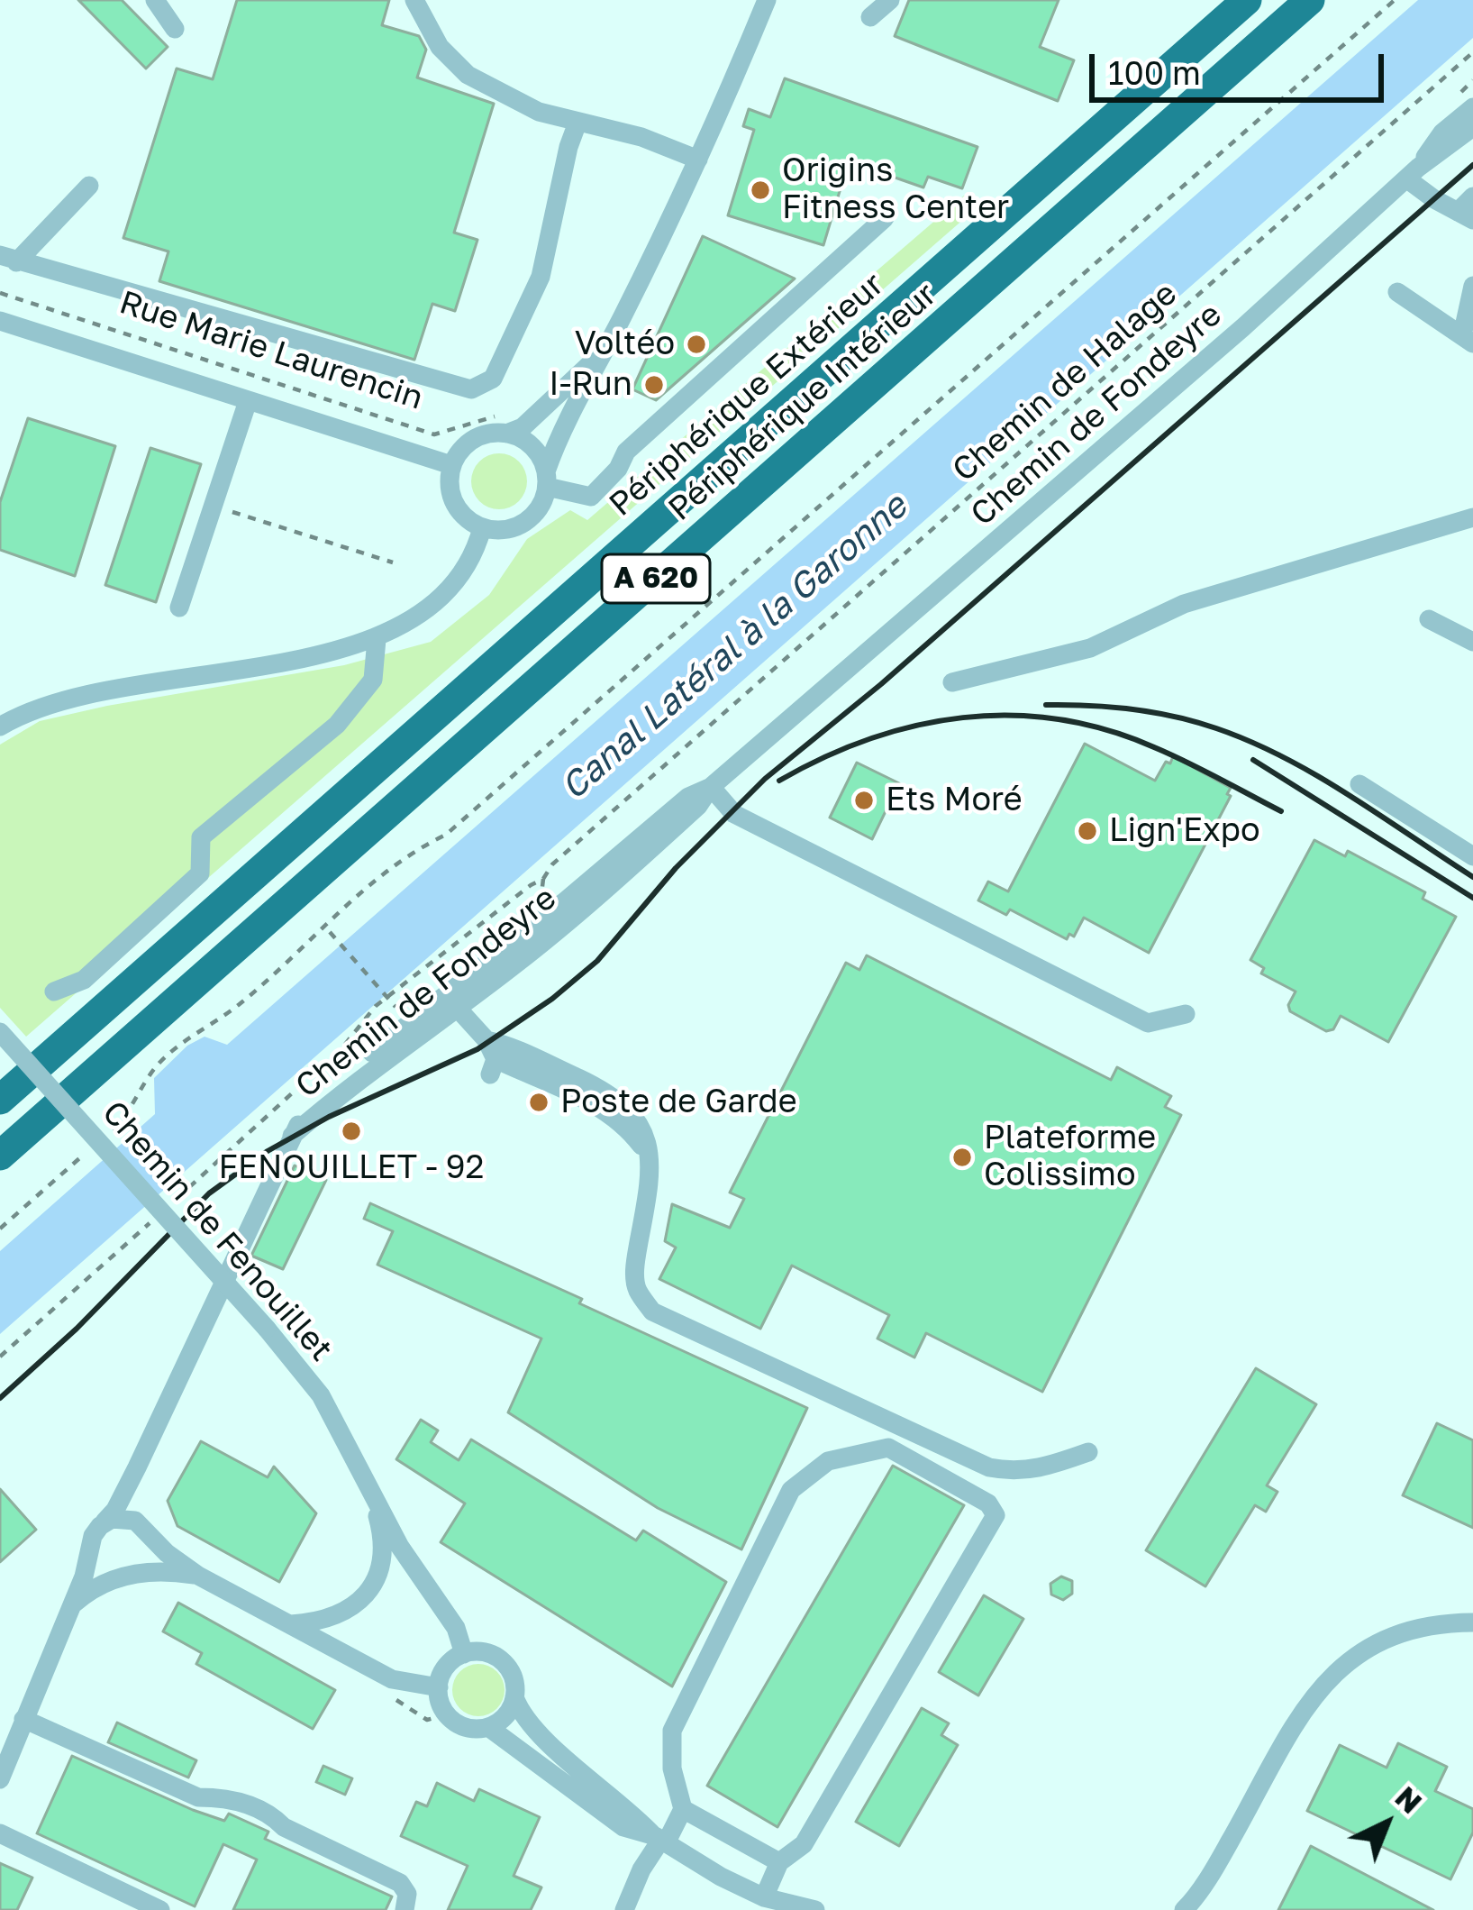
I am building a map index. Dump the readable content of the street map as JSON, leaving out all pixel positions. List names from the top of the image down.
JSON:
{
  "streets": {
    "highway": ["Périphérique Extérieur", "Périphérique Intérieur", "A 620"],
    "street": ["Rue Marie Laurencin", "Chemin de Fondeyre", "Chemin de Fenouillet"],
    "path": ["Chemin de Halage"]
  },
  "water": ["Canal Latéral à la Garonne"],
  "places": [
    "Origins Fitness Center",
    "Voltéo",
    "I-Run",
    "Ets Moré",
    "Lign'Expo",
    "Poste de Garde",
    "FENOUILLET - 92",
    "Plateforme Colissimo"
  ],
  "scale_bar": "100 m",
  "north": "top right"
}
